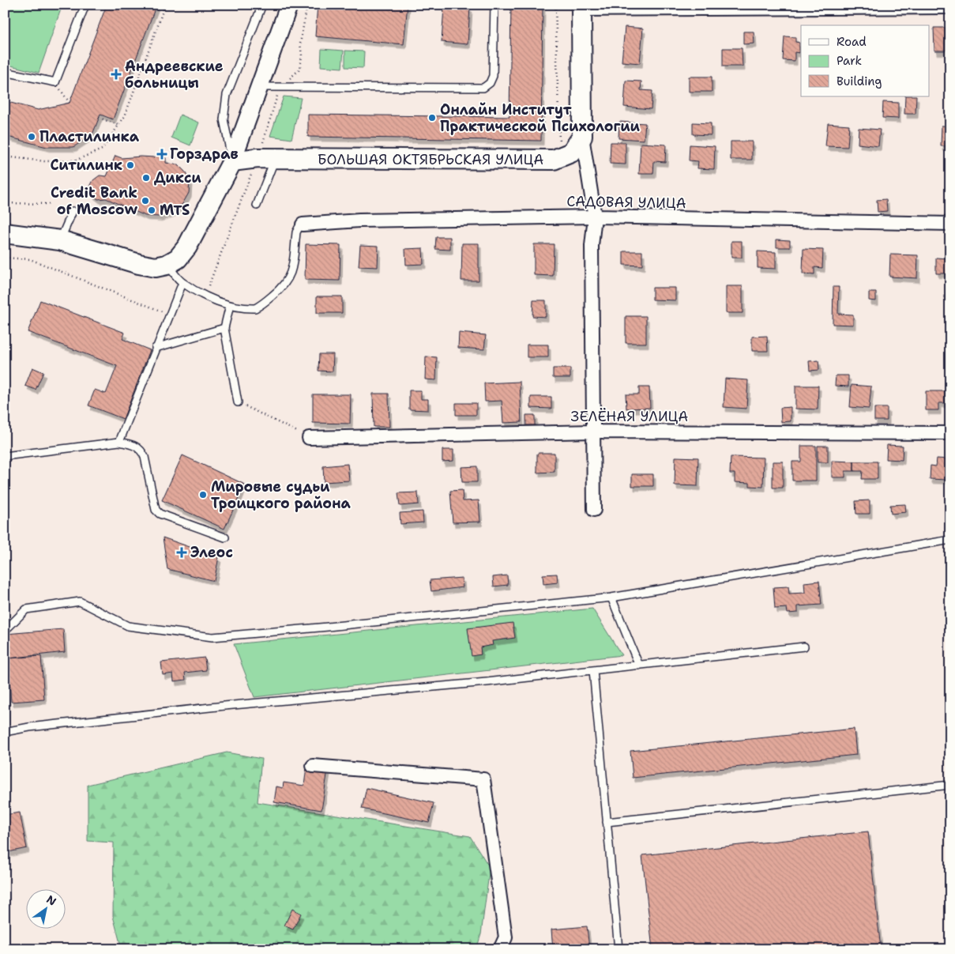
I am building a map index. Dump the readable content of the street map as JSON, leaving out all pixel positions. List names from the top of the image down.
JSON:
{
  "streets": {
    "main road": ["БОЛЬШАЯ ОКТЯБРЬСКАЯ УЛИЦА"],
    "street": ["САДОВАЯ УЛИЦА", "ЗЕЛЁНАЯ УЛИЦА"]
  },
  "places": {
    "health": ["Андреевские больницы", "Горздрав", "Элеос"],
    "other": [
      "Онлайн Институт Практической Психологии",
      "Пластилинка",
      "Ситилинк",
      "Дикси",
      "Credit Bank of Moscow",
      "MTS",
      "Мировые судьи Троицкого района"
    ]
  },
  "legend": ["Road", "Park", "Building"],
  "north": "top right"
}
